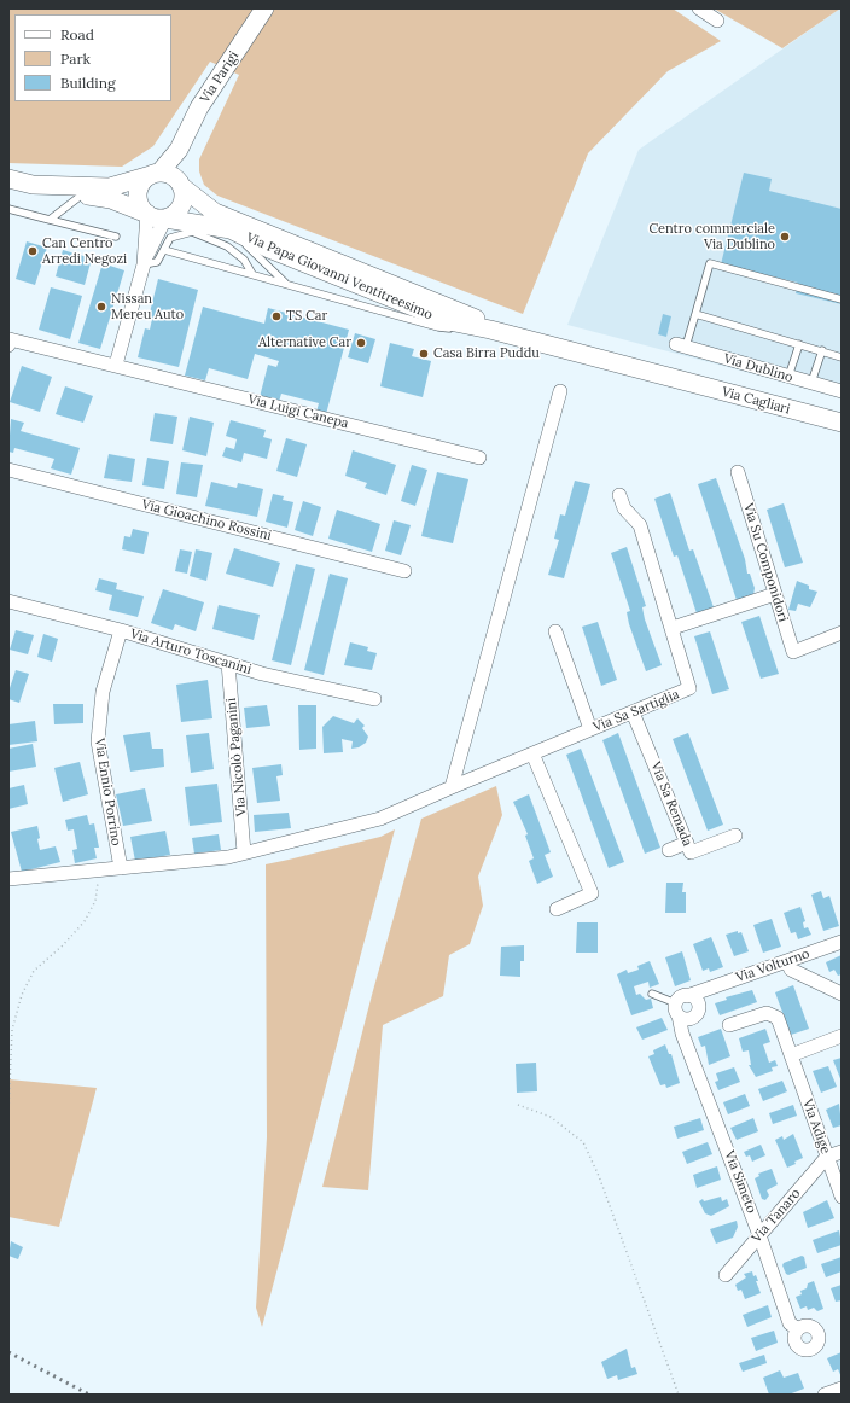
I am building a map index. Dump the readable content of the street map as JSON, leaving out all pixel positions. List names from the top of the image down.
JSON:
{
  "streets": {
    "main road": ["Via Parigi", "Via Papa Giovanni Ventitreesimo", "Via Cagliari"],
    "street": [
      "Via Dublino",
      "Via Luigi Canepa",
      "Via Gioachino Rossini",
      "Via Su Componidori",
      "Via Arturo Toscanini",
      "Via Sa Sartiglia",
      "Via Nicolò Paganini",
      "Via Ennio Porrino",
      "Via Sa Remada",
      "Via Volturno",
      "Via Adige",
      "Via Simeto",
      "Via Tanaro"
    ]
  },
  "crossings": [
    ["Via Parigi", "Via Papa Giovanni Ventitreesimo"],
    ["Via Papa Giovanni Ventitreesimo", "Via Cagliari"],
    ["Via Arturo Toscanini", "Via Nicolò Paganini"],
    ["Via Arturo Toscanini", "Via Ennio Porrino"],
    ["Via Sa Sartiglia", "Via Nicolò Paganini"],
    ["Via Sa Sartiglia", "Via Ennio Porrino"],
    ["Via Sa Sartiglia", "Via Sa Remada"],
    ["Via Volturno", "Via Simeto"],
    ["Via Adige", "Via Tanaro"],
    ["Via Simeto", "Via Tanaro"]
  ],
  "places": [
    "Centro commerciale Via Dublino",
    "Can Centro Arredi Negozi",
    "Nissan Mereu Auto",
    "TS Car",
    "Alternative Car",
    "Casa Birra Puddu"
  ],
  "legend": ["Road", "Park", "Building"]
}
